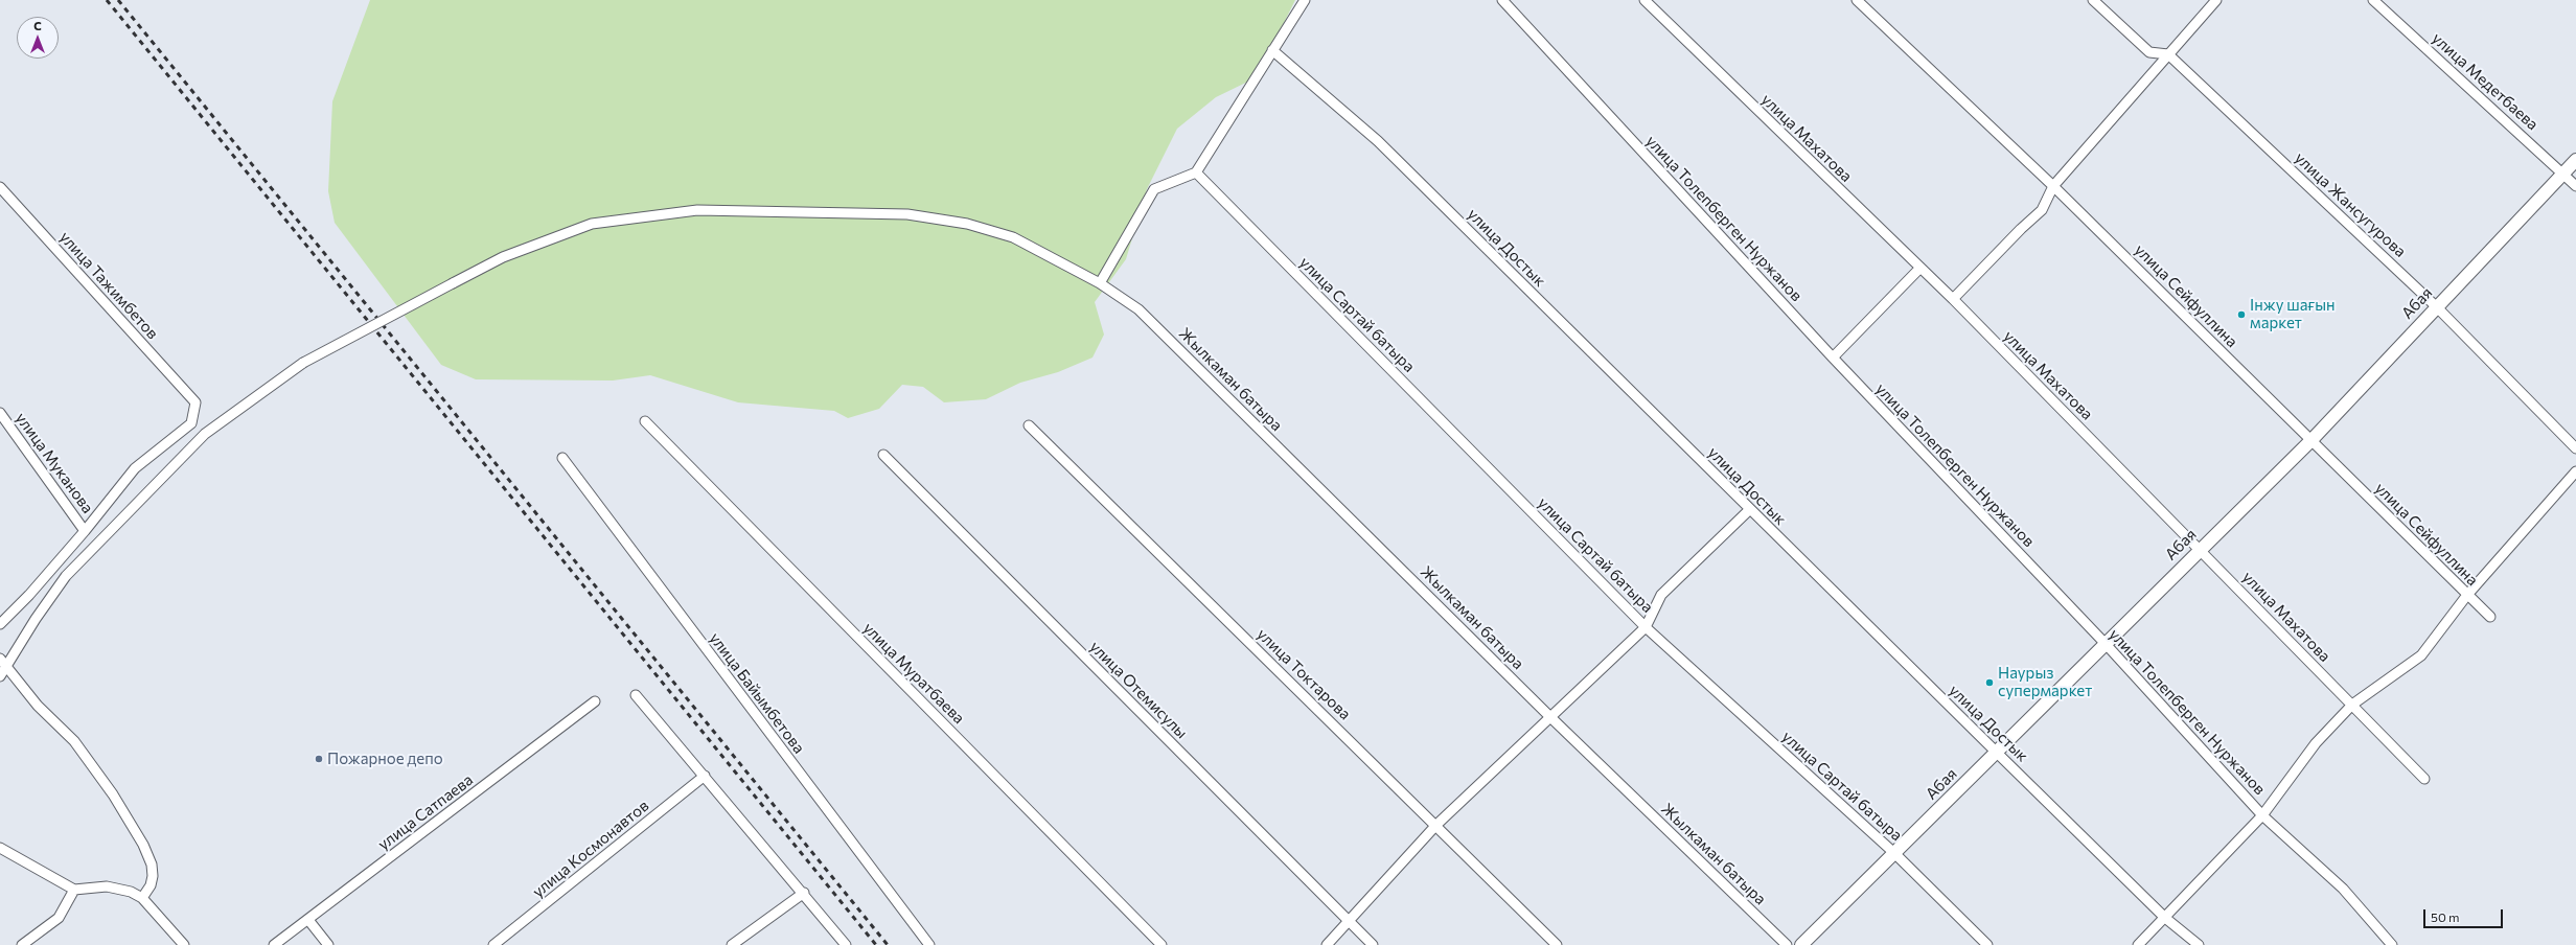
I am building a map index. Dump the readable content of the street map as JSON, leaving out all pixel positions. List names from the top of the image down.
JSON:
{
  "streets": {
    "street": [
      "улица Медетбаева",
      "улица Махатова",
      "улица Жансугурова",
      "улица Толепберген Нуржанов",
      "улица Достык",
      "улица Тажимбетов",
      "улица Сейфуллина",
      "Абая",
      "улица Сартай батыра",
      "Жылкаман батыра",
      "улица Муканова",
      "улица Муратбаева",
      "улица Токтарова",
      "улица Отемисулы",
      "улица Байымбетова",
      "улица Сатпаева",
      "улица Космонавтов"
    ]
  },
  "crossings": [
    ["улица Медетбаева", "Абая"],
    ["улица Махатова", "Абая"],
    ["улица Жансугурова", "Абая"],
    ["улица Толепберген Нуржанов", "Абая"],
    ["улица Достык", "Абая"],
    ["улица Тажимбетов", "улица Муканова"],
    ["улица Сейфуллина", "Абая"],
    ["Абая", "улица Сартай батыра"]
  ],
  "places": ["Інжу шағын маркет", "Наурыз супермаркет", "Пожарное депо"],
  "scale_bar": "50 m",
  "north": "top"
}
